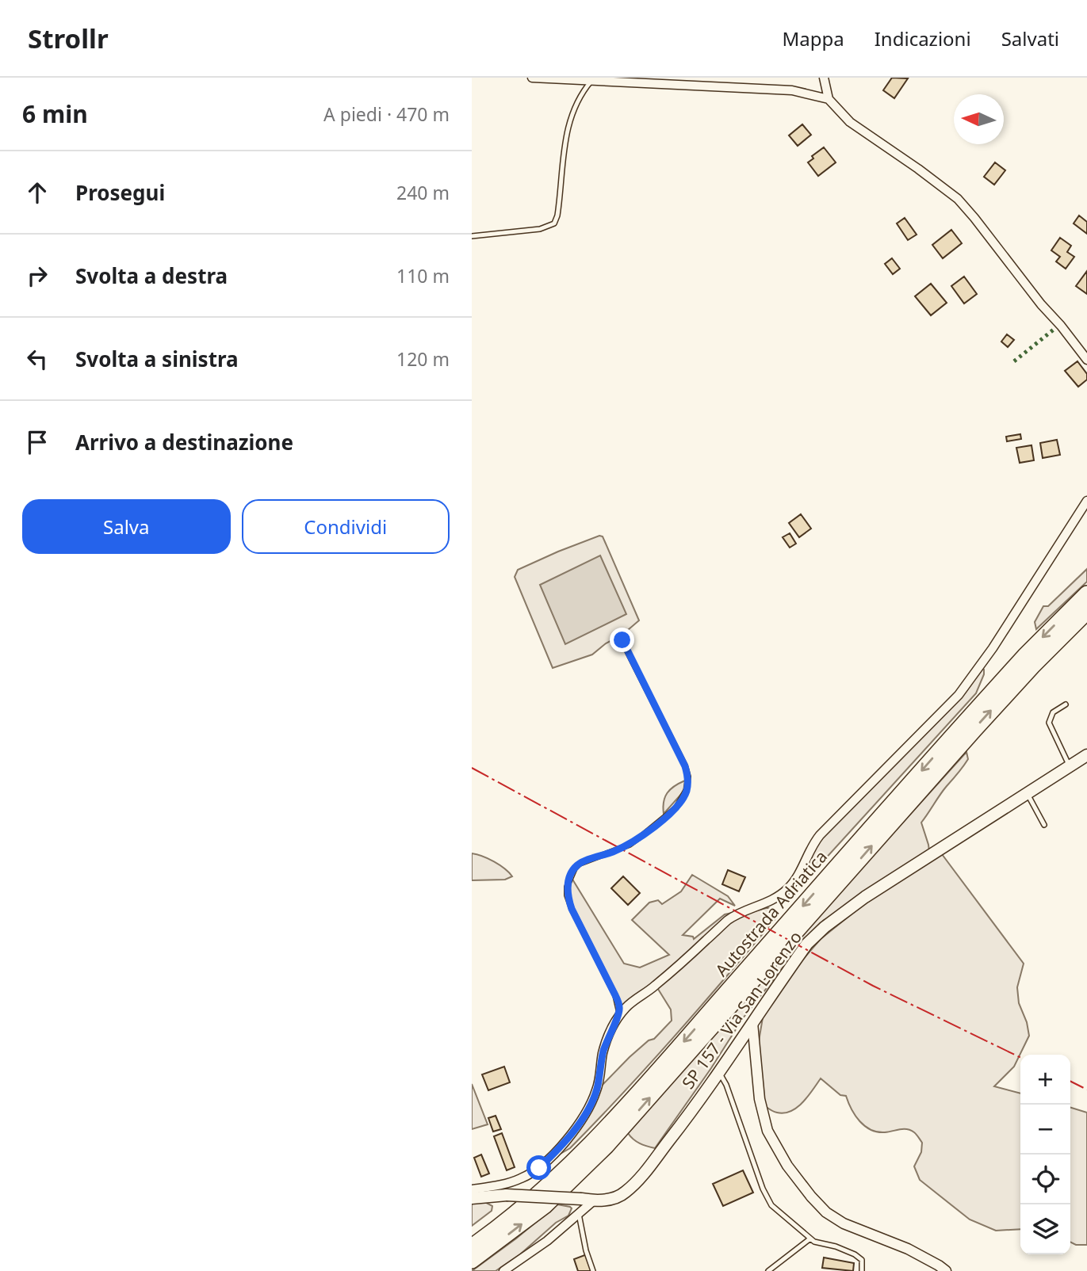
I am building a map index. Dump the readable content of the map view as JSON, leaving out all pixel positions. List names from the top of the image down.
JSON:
{
  "streets": {
    "highway": ["Autostrada Adriatica"],
    "main road": ["SP 157 - Via San Lorenzo"]
  },
  "north": "left",
  "page": {
    "header": "Strollr",
    "nav": ["Mappa", "Indicazioni", "Salvati"],
    "heading": ["6 min", "A piedi · 470 m"],
    "list": [
      ["Prosegui", "240 m"],
      ["Svolta a destra", "110 m"],
      ["Svolta a sinistra", "120 m"],
      "Arrivo a destinazione"
    ],
    "buttons": ["Salva", "Condividi"],
    "map_buttons": ["+", "−"]
  }
}
